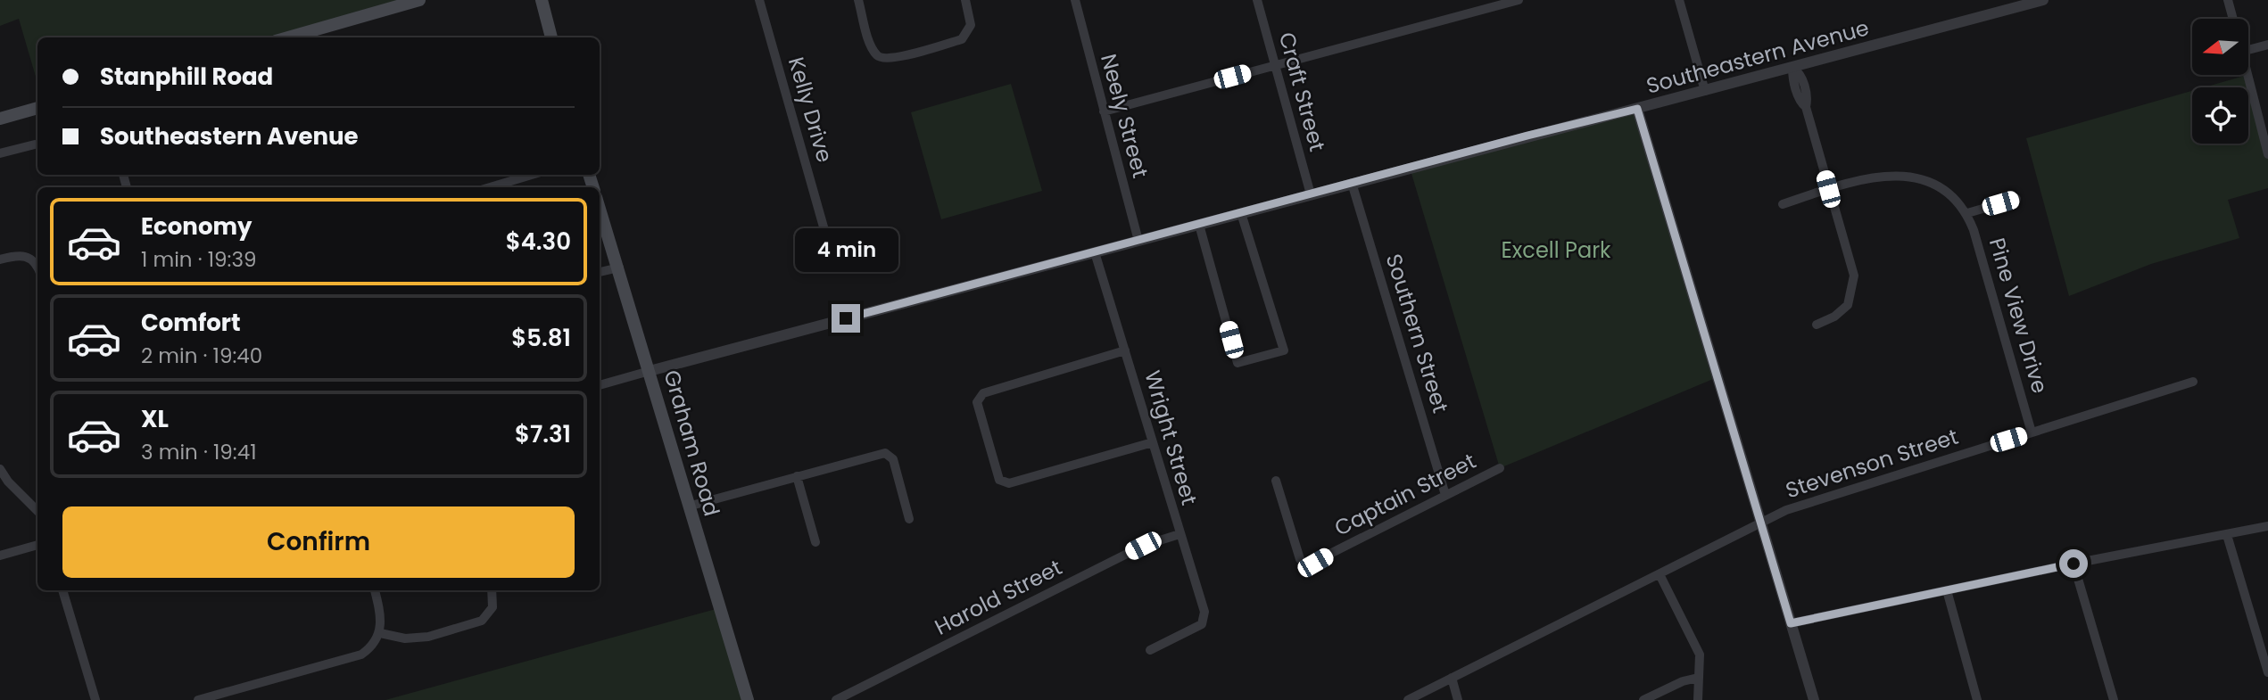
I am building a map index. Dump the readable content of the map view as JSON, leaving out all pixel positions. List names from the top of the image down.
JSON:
{
  "streets": {
    "main road": ["Graham Road"],
    "street": [
      "Southeastern Avenue",
      "Craft Street",
      "Kelly Drive",
      "Neely Street",
      "Pine View Drive",
      "Southern Street",
      "Wright Street",
      "Stevenson Street",
      "Captain Street",
      "Harold Street"
    ]
  },
  "crossings": [
    ["Southeastern Avenue", "Craft Street"],
    ["Southeastern Avenue", "Neely Street"],
    ["Southeastern Avenue", "Southern Street"],
    ["Southeastern Avenue", "Wright Street"],
    ["Southeastern Avenue", "Graham Road"],
    ["Pine View Drive", "Stevenson Street"],
    ["Southern Street", "Captain Street"],
    ["Wright Street", "Harold Street"]
  ],
  "parks": ["Excell Park"],
  "north": "left",
  "page": {
    "banner": ["Stanphill Road", "Southeastern Avenue"],
    "list": [
      {
        "name": "Economy",
        "note": "1 min · 19:39",
        "value": "$4.30"
      },
      {
        "name": "Comfort",
        "note": "2 min · 19:40",
        "value": "$5.81"
      },
      {
        "name": "XL",
        "note": "3 min · 19:41",
        "value": "$7.31"
      }
    ],
    "bubble": "4 min",
    "buttons": "Confirm"
  }
}
